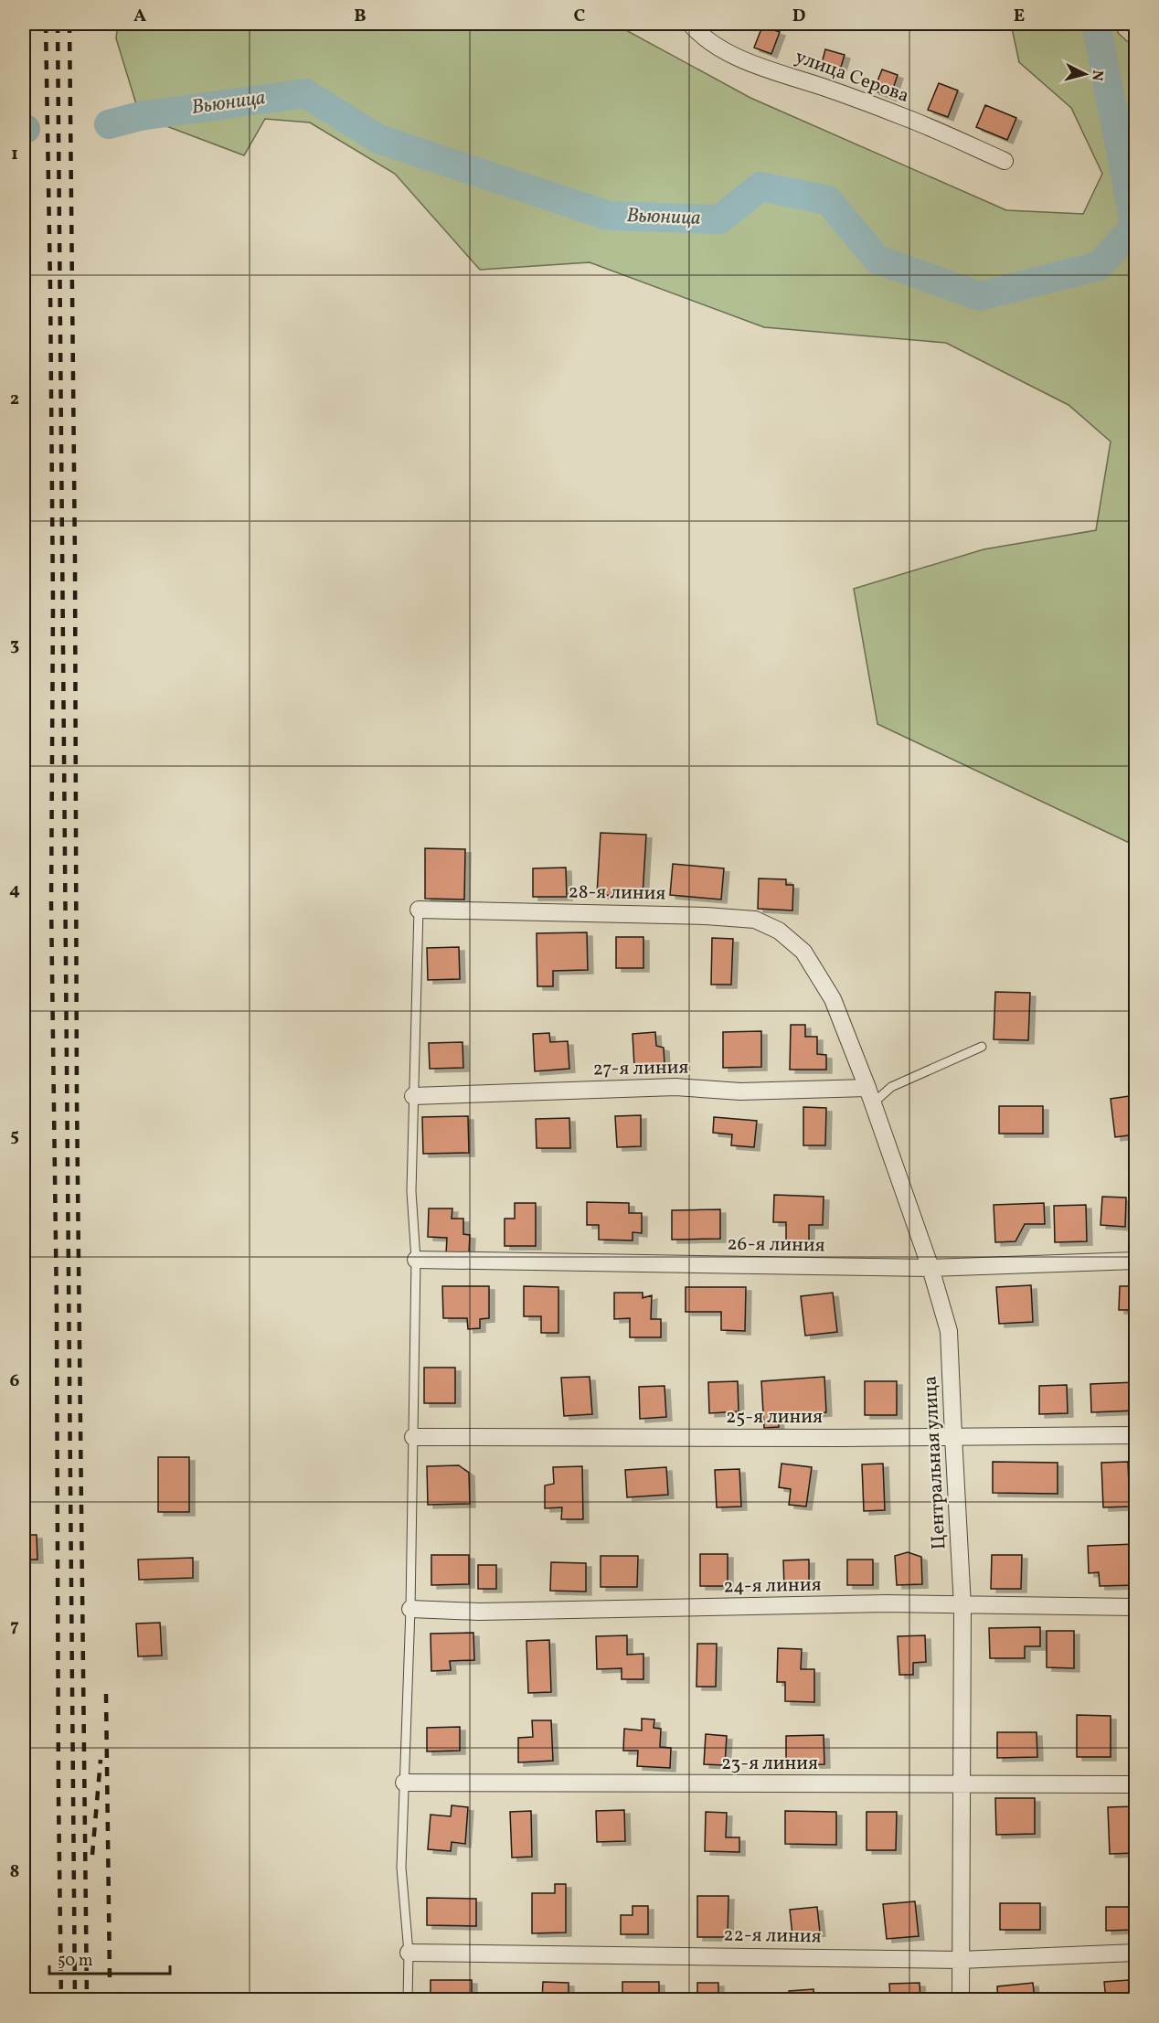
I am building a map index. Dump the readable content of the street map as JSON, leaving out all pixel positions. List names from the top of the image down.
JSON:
{
  "streets": {
    "street": [
      "улица Серова",
      "28-я линия",
      "27-я линия",
      "26-я линия",
      "25-я линия",
      "Центральная улица",
      "24-я линия",
      "23-я линия",
      "22-я линия"
    ]
  },
  "crossings": [
    ["28-я линия", "Центральная улица"],
    ["27-я линия", "Центральная улица"],
    ["26-я линия", "Центральная улица"],
    ["25-я линия", "Центральная улица"],
    ["Центральная улица", "24-я линия"],
    ["Центральная улица", "23-я линия"],
    ["Центральная улица", "22-я линия"]
  ],
  "water": ["Вьюница"],
  "scale_bar": "50 m",
  "north": "right",
  "grid": {
    "columns": [
      "A",
      "B",
      "C",
      "D",
      "E"
    ],
    "rows": [
      "1",
      "2",
      "3",
      "4",
      "5",
      "6",
      "7",
      "8"
    ]
  }
}
